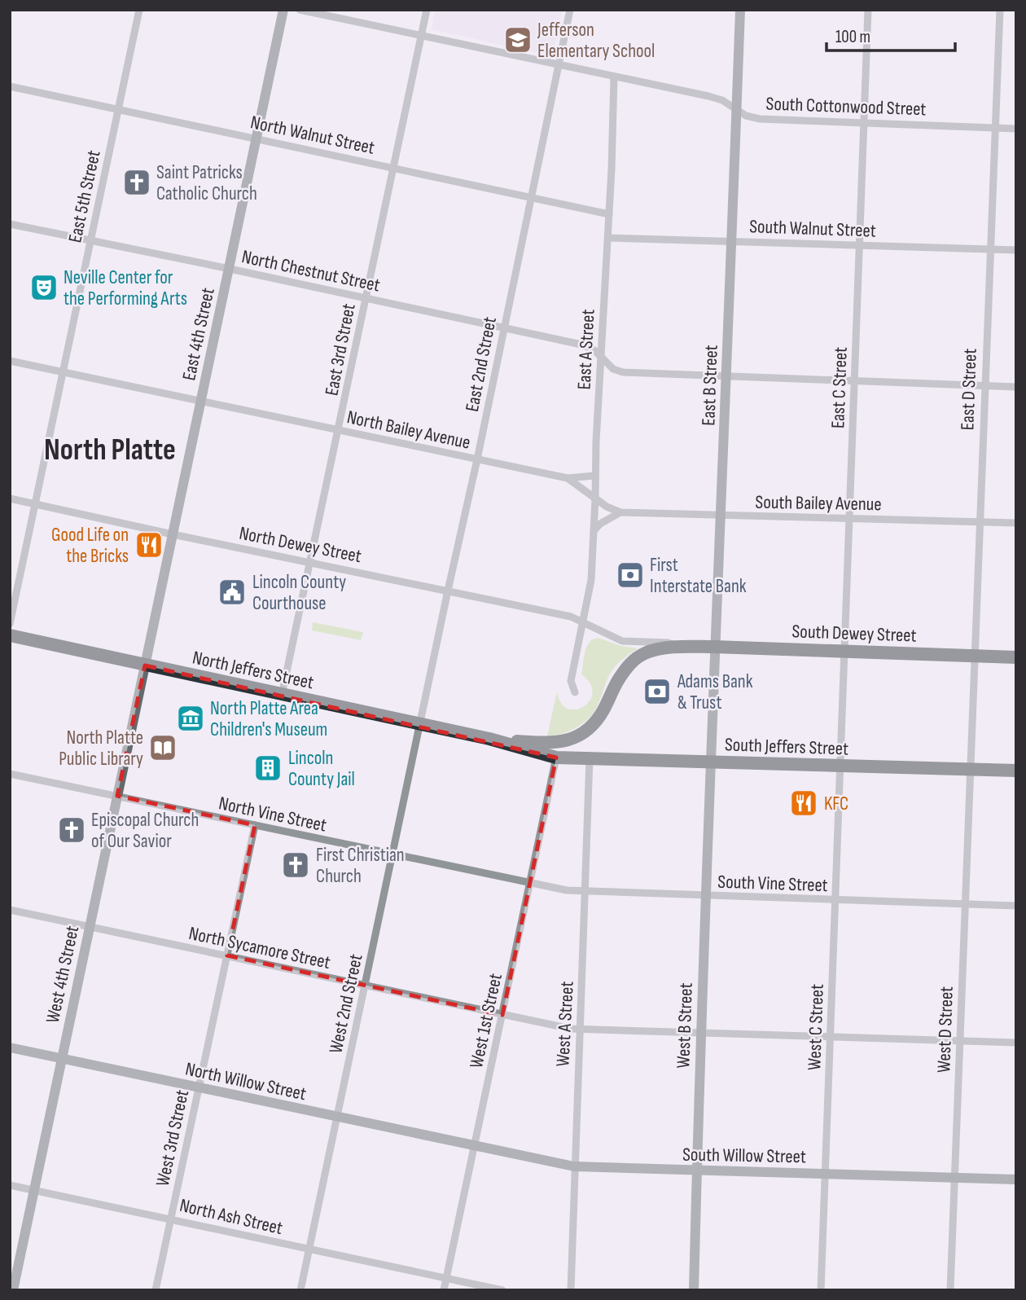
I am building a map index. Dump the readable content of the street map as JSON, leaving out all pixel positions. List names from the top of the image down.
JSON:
{
  "streets": {
    "highway": ["South Dewey Street", "North Jeffers Street", "South Jeffers Street"],
    "main road": [
      "East 4th Street",
      "East B Street",
      "West 4th Street",
      "West B Street",
      "North Willow Street",
      "South Willow Street"
    ],
    "street": [
      "South Cottonwood Street",
      "North Walnut Street",
      "East 5th Street",
      "South Walnut Street",
      "North Chestnut Street",
      "East 3rd Street",
      "East A Street",
      "East 2nd Street",
      "East C Street",
      "East D Street",
      "North Bailey Avenue",
      "South Bailey Avenue",
      "North Dewey Street",
      "North Vine Street",
      "South Vine Street",
      "North Sycamore Street",
      "West 2nd Street",
      "West 1st Street",
      "West A Street",
      "West C Street",
      "West D Street",
      "West 3rd Street",
      "North Ash Street"
    ]
  },
  "crossings": [
    ["South Cottonwood Street", "East 3rd Street"],
    ["South Cottonwood Street", "East A Street"],
    ["South Cottonwood Street", "East 2nd Street"],
    ["South Cottonwood Street", "East B Street"],
    ["South Cottonwood Street", "East C Street"],
    ["South Cottonwood Street", "East D Street"],
    ["North Walnut Street", "East 5th Street"],
    ["North Walnut Street", "East 4th Street"],
    ["North Walnut Street", "East 3rd Street"],
    ["North Walnut Street", "East A Street"],
    ["North Walnut Street", "East 2nd Street"],
    ["East 5th Street", "North Chestnut Street"],
    ["East 5th Street", "North Bailey Avenue"],
    ["East 5th Street", "North Dewey Street"],
    ["South Walnut Street", "East A Street"],
    ["South Walnut Street", "East B Street"],
    ["South Walnut Street", "East C Street"],
    ["South Walnut Street", "East D Street"],
    ["North Chestnut Street", "East 4th Street"],
    ["North Chestnut Street", "East 3rd Street"],
    ["North Chestnut Street", "East A Street"],
    ["North Chestnut Street", "East 2nd Street"],
    ["North Chestnut Street", "East B Street"],
    ["North Chestnut Street", "East C Street"],
    ["North Chestnut Street", "East D Street"],
    ["East 4th Street", "North Bailey Avenue"],
    ["East 4th Street", "North Dewey Street"],
    ["East 4th Street", "North Jeffers Street"],
    ["East 4th Street", "West 4th Street"],
    ["East 3rd Street", "North Bailey Avenue"],
    ["East 3rd Street", "North Dewey Street"],
    ["East 3rd Street", "North Jeffers Street"],
    ["East A Street", "North Bailey Avenue"],
    ["East A Street", "South Bailey Avenue"],
    ["East A Street", "North Dewey Street"],
    ["East A Street", "South Dewey Street"],
    ["East 2nd Street", "North Bailey Avenue"],
    ["East 2nd Street", "North Dewey Street"],
    ["East 2nd Street", "North Jeffers Street"],
    ["East 2nd Street", "West 2nd Street"],
    ["East B Street", "South Bailey Avenue"],
    ["East B Street", "South Dewey Street"],
    ["East B Street", "South Jeffers Street"],
    ["East B Street", "West B Street"],
    ["East C Street", "South Bailey Avenue"],
    ["East C Street", "South Dewey Street"],
    ["East C Street", "South Jeffers Street"],
    ["East C Street", "West C Street"],
    ["East D Street", "South Bailey Avenue"],
    ["East D Street", "South Dewey Street"],
    ["East D Street", "South Jeffers Street"],
    ["East D Street", "West D Street"],
    ["North Bailey Avenue", "South Bailey Avenue"],
    ["North Dewey Street", "South Dewey Street"],
    ["South Dewey Street", "North Jeffers Street"],
    ["North Jeffers Street", "South Jeffers Street"],
    ["North Jeffers Street", "West 4th Street"],
    ["North Jeffers Street", "West 2nd Street"],
    ["North Jeffers Street", "West 1st Street"],
    ["South Jeffers Street", "West 1st Street"],
    ["South Jeffers Street", "West A Street"],
    ["South Jeffers Street", "West B Street"],
    ["South Jeffers Street", "West C Street"],
    ["South Jeffers Street", "West D Street"],
    ["North Vine Street", "South Vine Street"],
    ["North Vine Street", "West 4th Street"],
    ["North Vine Street", "West 2nd Street"],
    ["North Vine Street", "West 1st Street"],
    ["North Vine Street", "West 3rd Street"],
    ["South Vine Street", "West 1st Street"],
    ["South Vine Street", "West A Street"],
    ["South Vine Street", "West B Street"],
    ["South Vine Street", "West C Street"],
    ["South Vine Street", "West D Street"],
    ["North Sycamore Street", "West 4th Street"],
    ["North Sycamore Street", "West 2nd Street"],
    ["North Sycamore Street", "West 1st Street"],
    ["North Sycamore Street", "West A Street"],
    ["North Sycamore Street", "West B Street"],
    ["North Sycamore Street", "West C Street"],
    ["North Sycamore Street", "West D Street"],
    ["North Sycamore Street", "West 3rd Street"],
    ["West 4th Street", "North Willow Street"],
    ["West 4th Street", "North Ash Street"],
    ["West 2nd Street", "North Willow Street"],
    ["West 2nd Street", "North Ash Street"],
    ["West 1st Street", "North Willow Street"],
    ["West 1st Street", "South Willow Street"],
    ["West 1st Street", "North Ash Street"],
    ["West A Street", "South Willow Street"],
    ["West B Street", "South Willow Street"],
    ["West C Street", "South Willow Street"],
    ["West D Street", "South Willow Street"],
    ["North Willow Street", "West 3rd Street"],
    ["North Willow Street", "South Willow Street"],
    ["West 3rd Street", "North Ash Street"]
  ],
  "districts": ["North Platte"],
  "places": {
    "school or university": ["Jefferson Elementary School"],
    "church": ["Saint Patricks Catholic Church", "Episcopal Church of Our Savior", "First Christian Church"],
    "theatre": ["Neville Center for the Performing Arts"],
    "restaurant": ["Good Life on the Bricks", "KFC"],
    "bank": ["First Interstate Bank", "Adams Bank & Trust"],
    "public building": ["Lincoln County Courthouse"],
    "museum": ["North Platte Area Children's Museum"],
    "library": ["North Platte Public Library"],
    "building": ["Lincoln County Jail"]
  },
  "scale_bar": "100 m"
}
